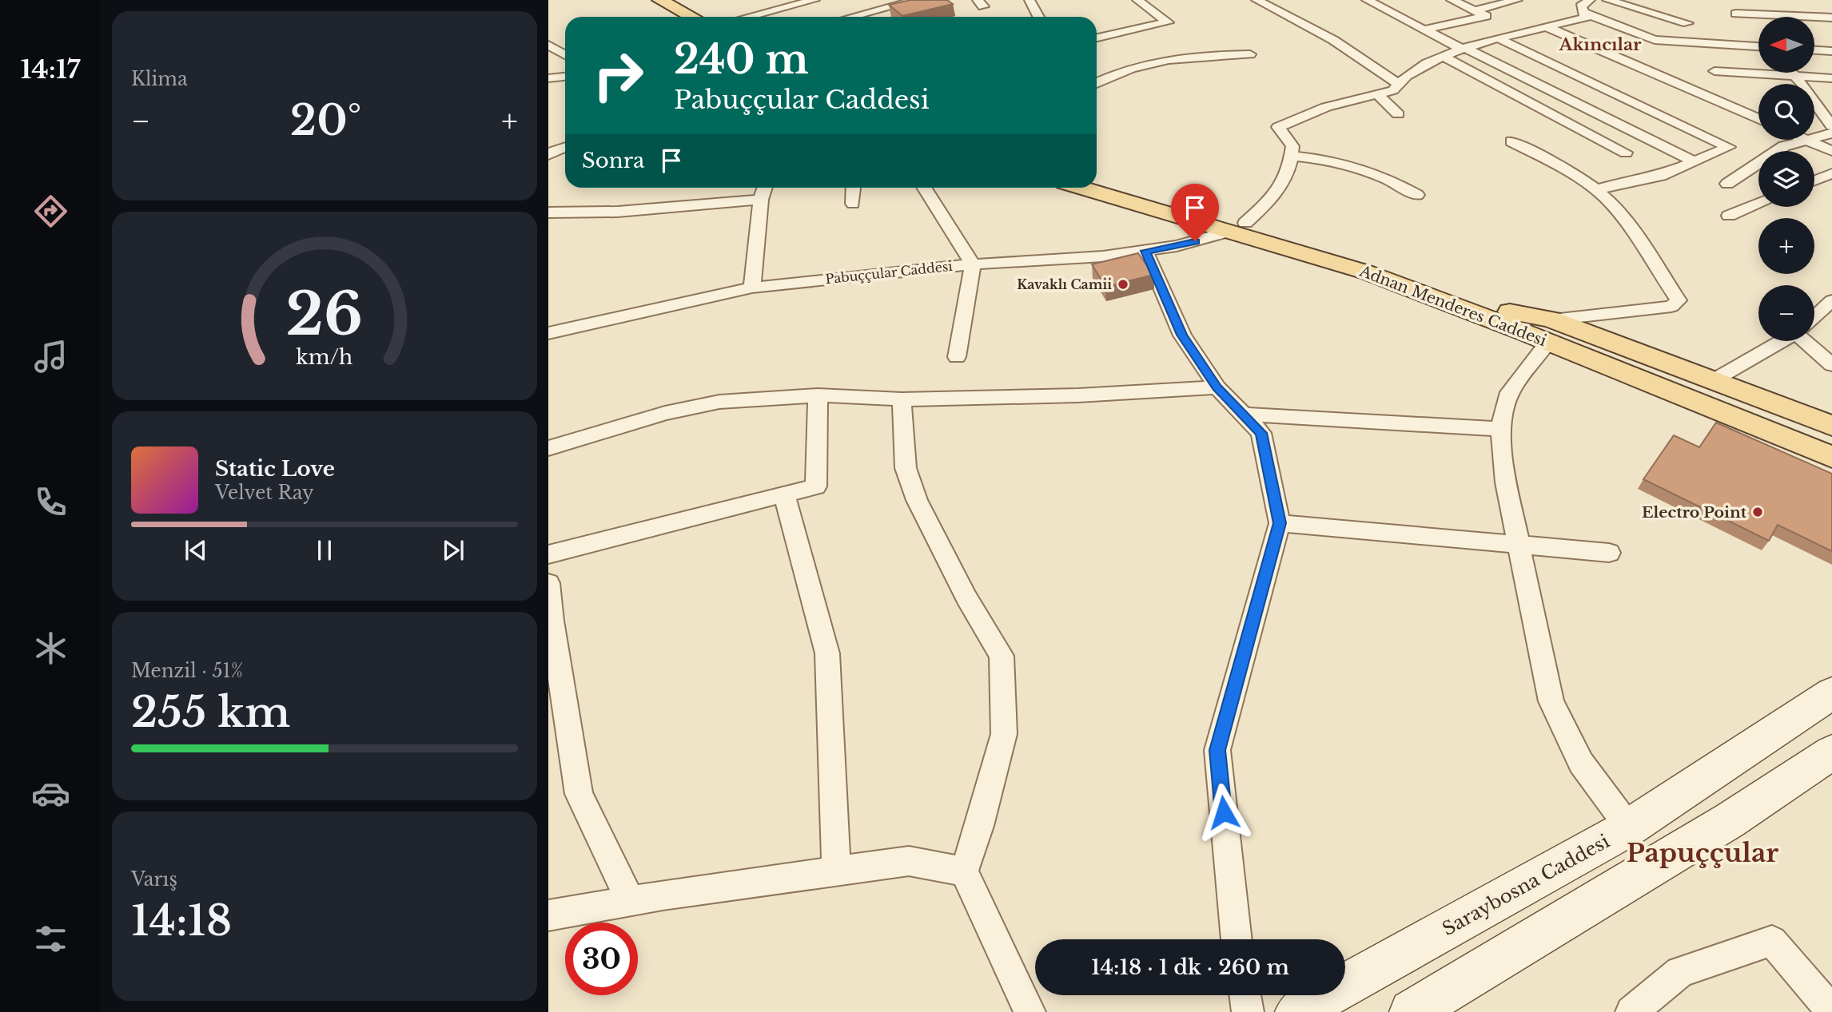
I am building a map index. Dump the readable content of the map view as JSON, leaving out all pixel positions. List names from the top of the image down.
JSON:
{
  "streets": {
    "main road": ["Adnan Menderes Caddesi", "Saraybosna Caddesi"],
    "street": ["Pabuççular Caddesi"]
  },
  "crossings": [
    ["Pabuççular Caddesi", "Adnan Menderes Caddesi"]
  ],
  "districts": ["Akıncılar", "Papuççular"],
  "places": ["Kavaklı Camii", "Electro Point"],
  "north": "left",
  "page": {
    "tabs": "14:17",
    "tile": [
      "Klima",
      ["Menzil · 51%", "255 km"],
      ["Varış", "14:18"]
    ],
    "map_buttons": ["+", "−"],
    "turn": ["240 m", "Pabuççular Caddesi"],
    "heat": ["−", "20°", "+"],
    "then": "Sonra",
    "song": ["Static Love", "Velvet Ray"],
    "limit": "30",
    "trip": "14:18 · 1 dk · 260 m",
    "gauge": ["26", "km/h"]
  }
}
